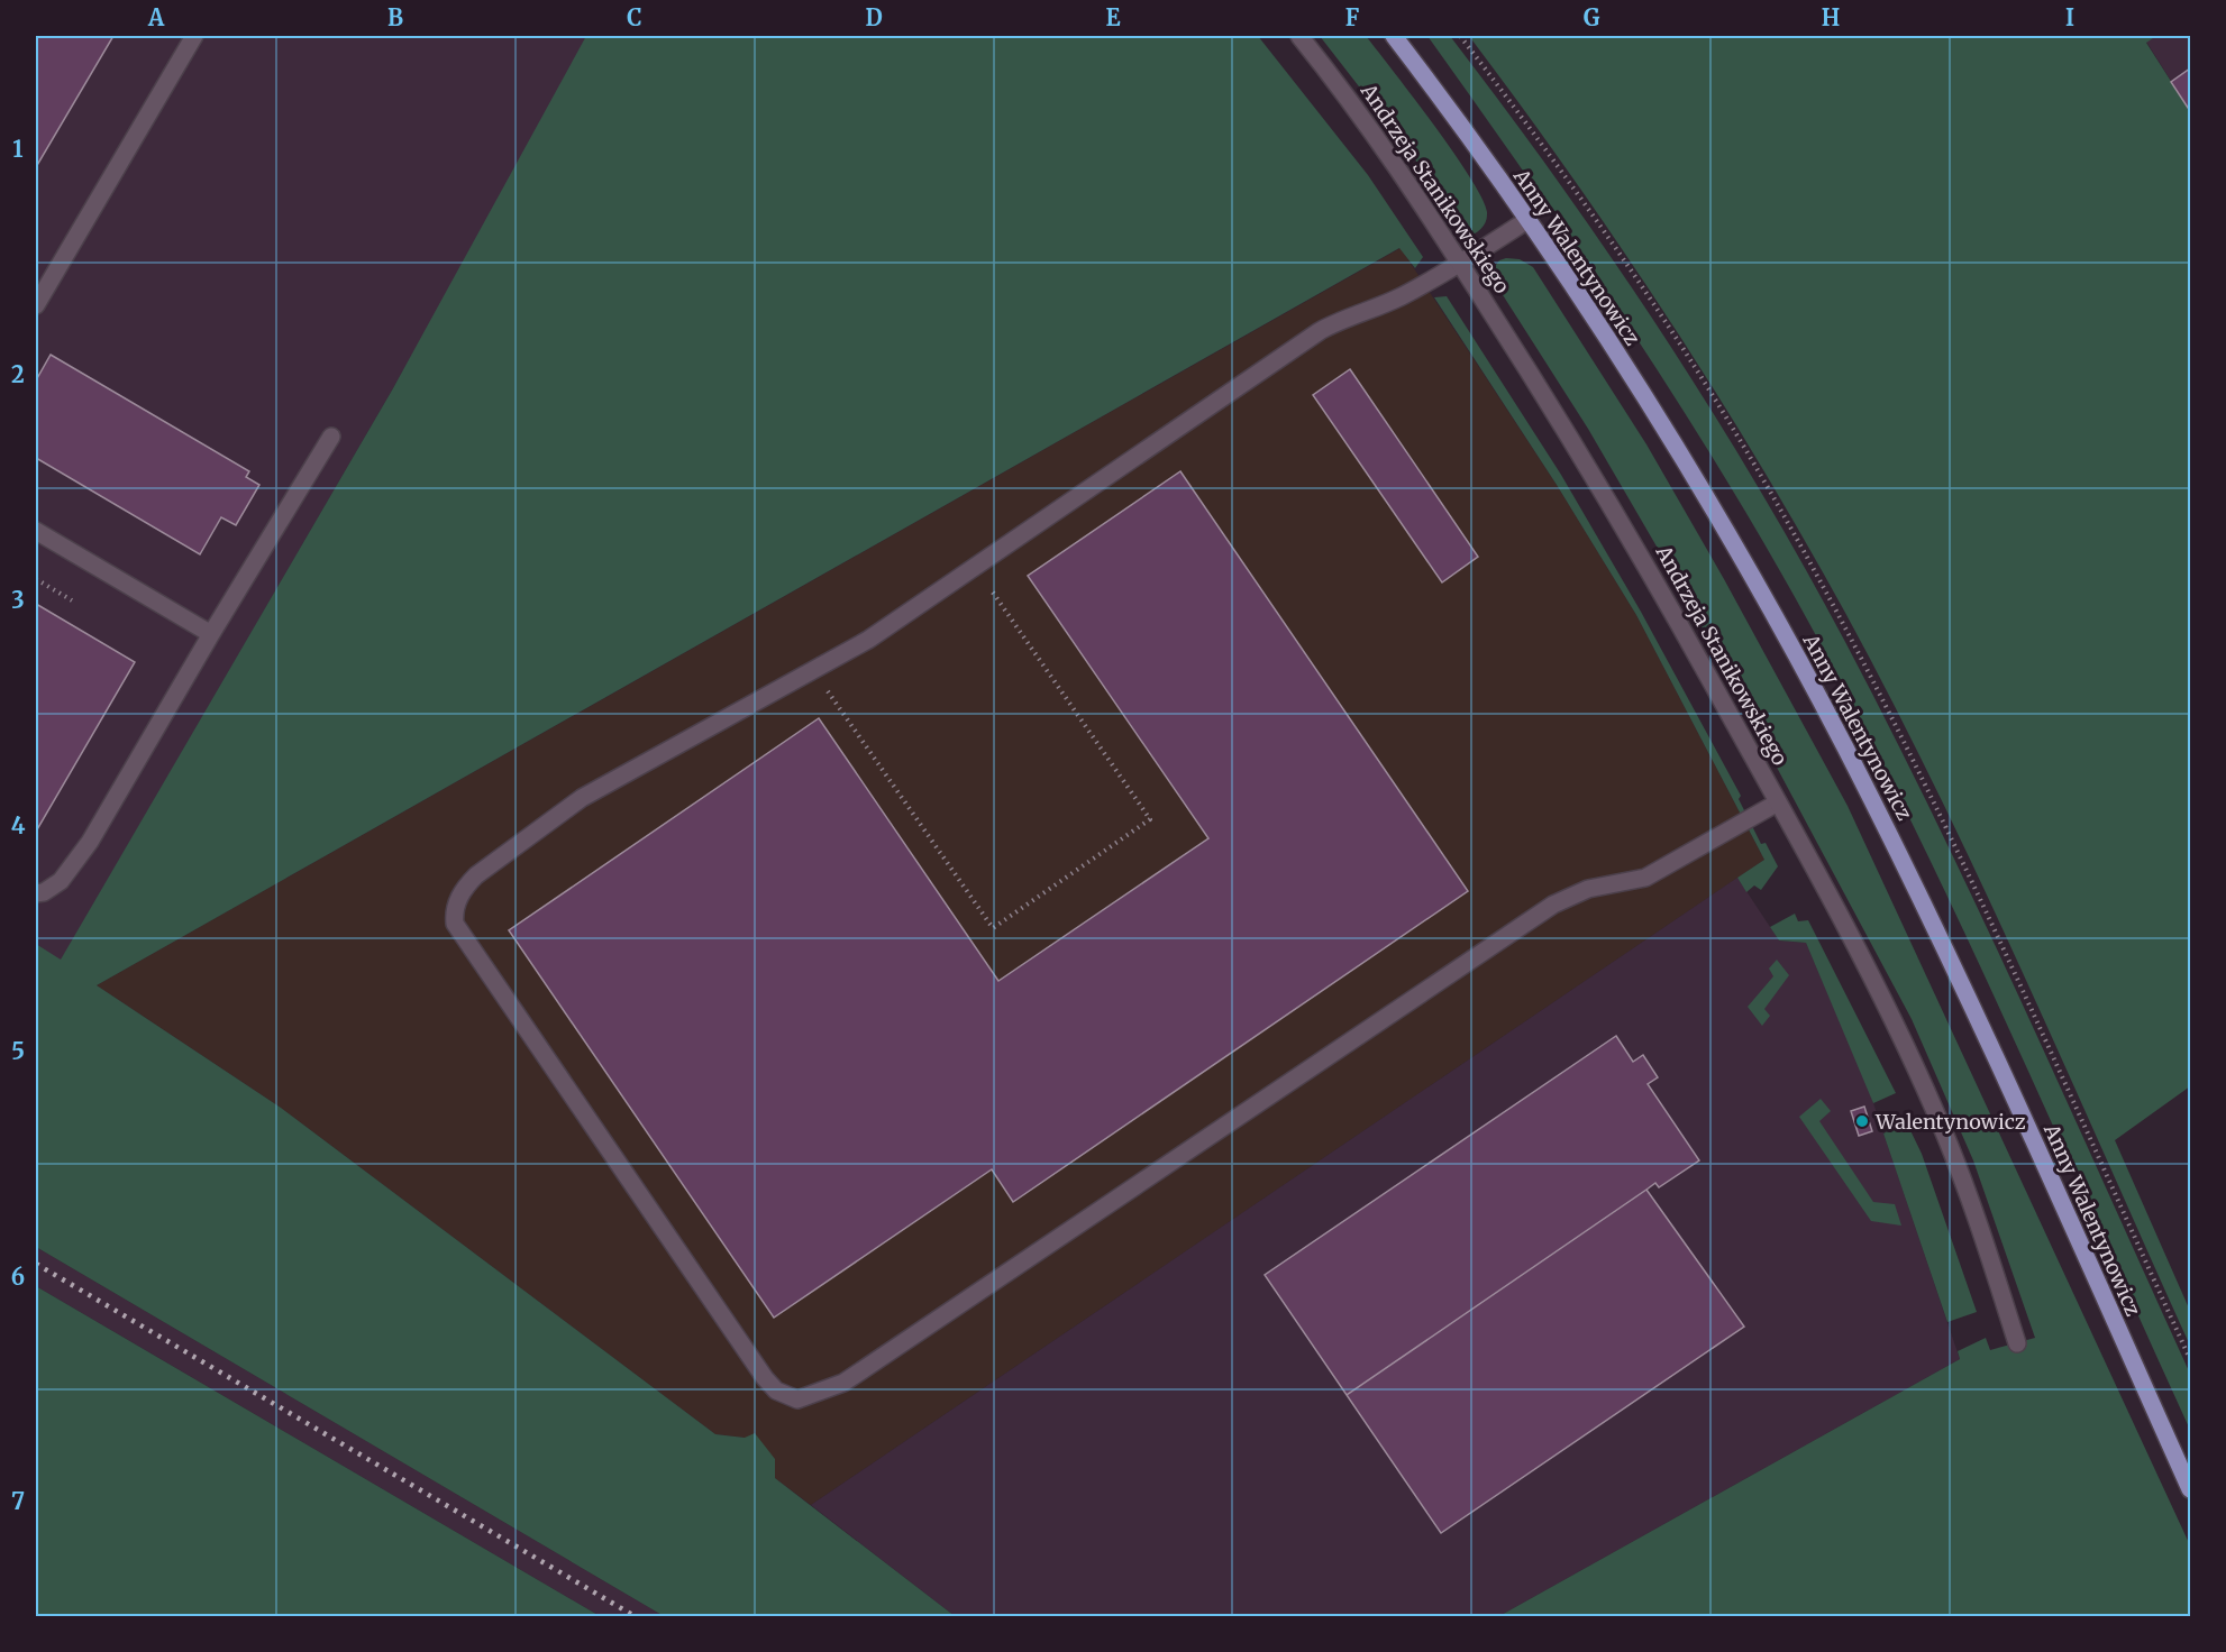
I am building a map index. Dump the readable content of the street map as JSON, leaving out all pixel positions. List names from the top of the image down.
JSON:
{
  "streets": {
    "main road": ["Anny Walentynowicz"],
    "street": ["Andrzeja Stanikowskiego"]
  },
  "places": ["Walentynowicz"],
  "grid": {
    "columns": [
      "A",
      "B",
      "C",
      "D",
      "E",
      "F",
      "G",
      "H",
      "I"
    ],
    "rows": [
      "1",
      "2",
      "3",
      "4",
      "5",
      "6",
      "7"
    ]
  }
}
